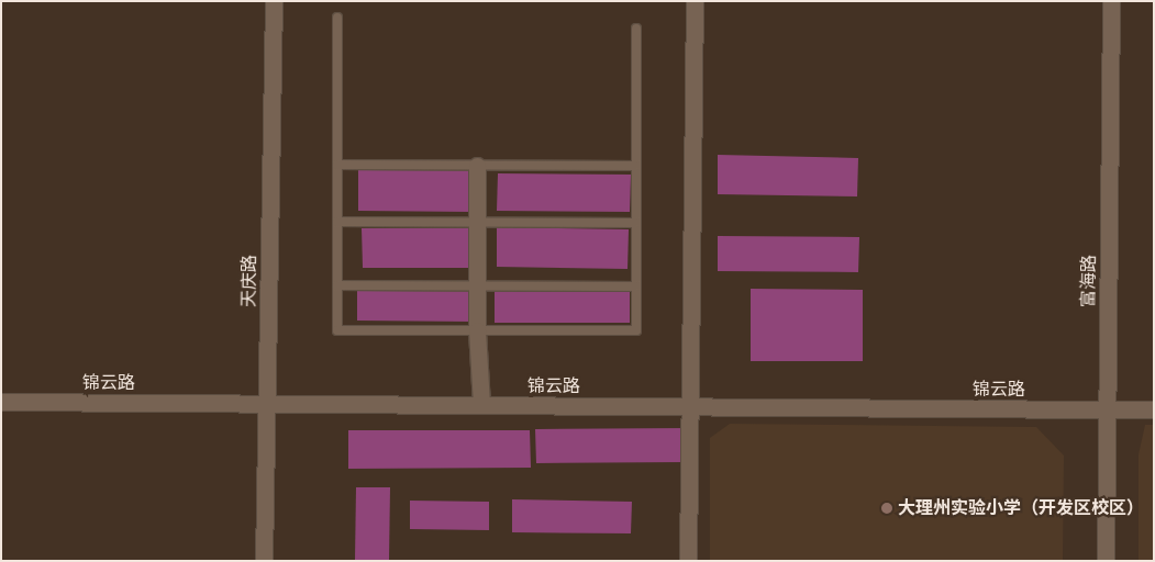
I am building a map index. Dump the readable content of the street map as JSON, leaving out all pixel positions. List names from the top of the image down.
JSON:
{
  "streets": {
    "street": ["天庆路", "富海路", "锦云路"]
  },
  "crossings": [
    ["天庆路", "锦云路"],
    ["富海路", "锦云路"]
  ],
  "places": ["大理州实验小学（开发区校区）"]
}
